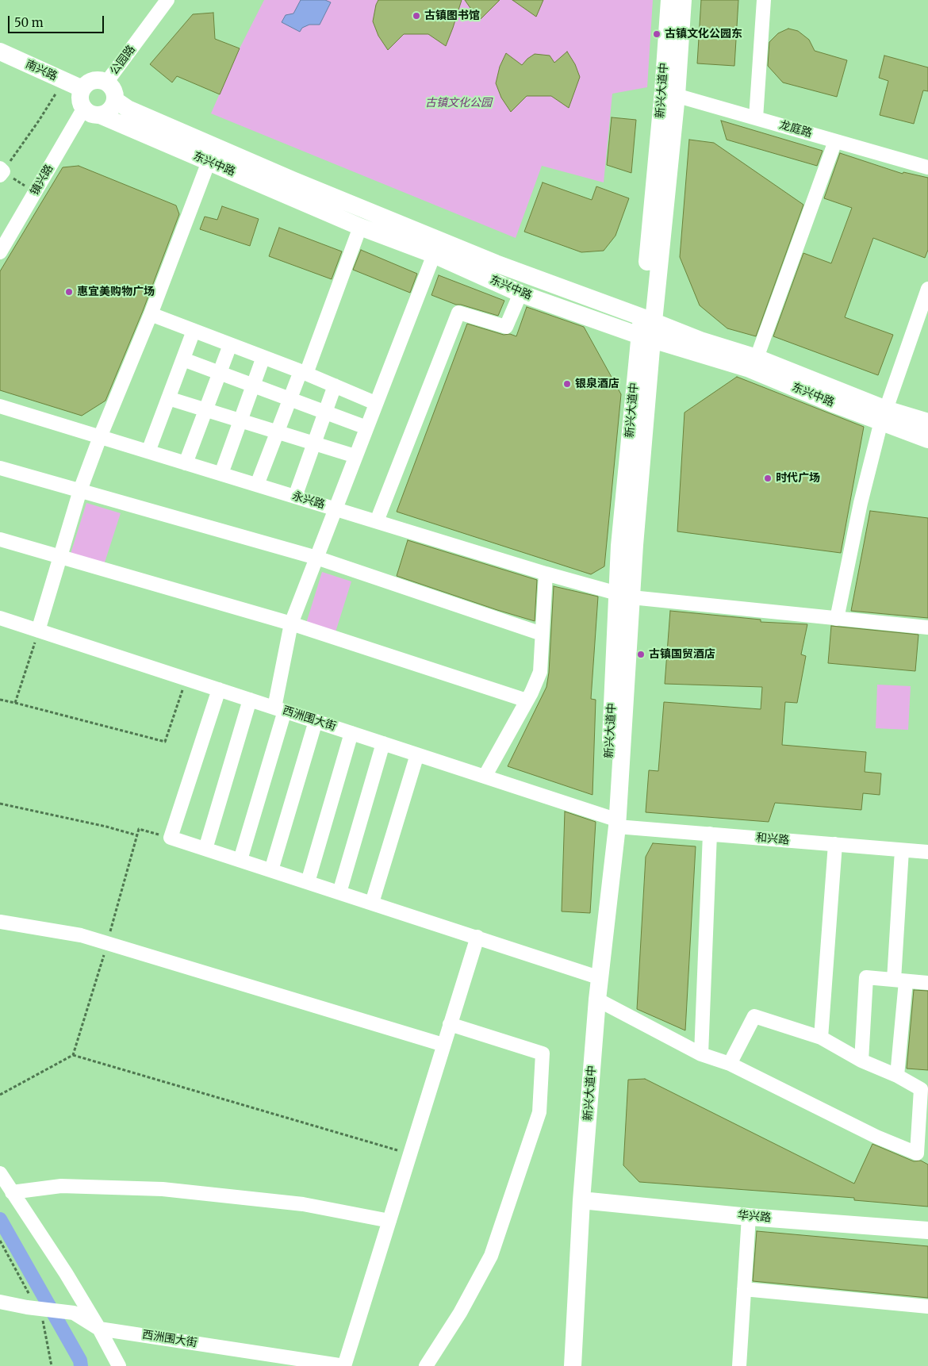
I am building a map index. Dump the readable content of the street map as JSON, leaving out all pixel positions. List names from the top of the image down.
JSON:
{
  "streets": {
    "main road": [
      "南兴路",
      "新兴大道中",
      "东兴中路",
      "华兴路"
    ],
    "street": [
      "公园路",
      "龙庭路",
      "镇兴路",
      "永兴路",
      "西洲围大街",
      "和兴路"
    ]
  },
  "crossings": [
    ["公园路", "南兴路"],
    ["公园路", "东兴中路"],
    ["公园路", "镇兴路"],
    ["南兴路", "东兴中路"],
    ["南兴路", "镇兴路"],
    ["新兴大道中", "龙庭路"],
    ["新兴大道中", "东兴中路"],
    ["新兴大道中", "永兴路"],
    ["新兴大道中", "西洲围大街"],
    ["新兴大道中", "和兴路"],
    ["新兴大道中", "华兴路"],
    ["东兴中路", "镇兴路"],
    ["西洲围大街", "和兴路"]
  ],
  "parks": ["古镇文化公园"],
  "places": [
    "古镇图书馆",
    "古镇文化公园东",
    "惠宜美购物广场",
    "银泉酒店",
    "时代广场",
    "古镇国贸酒店"
  ],
  "scale_bar": "50 m"
}
